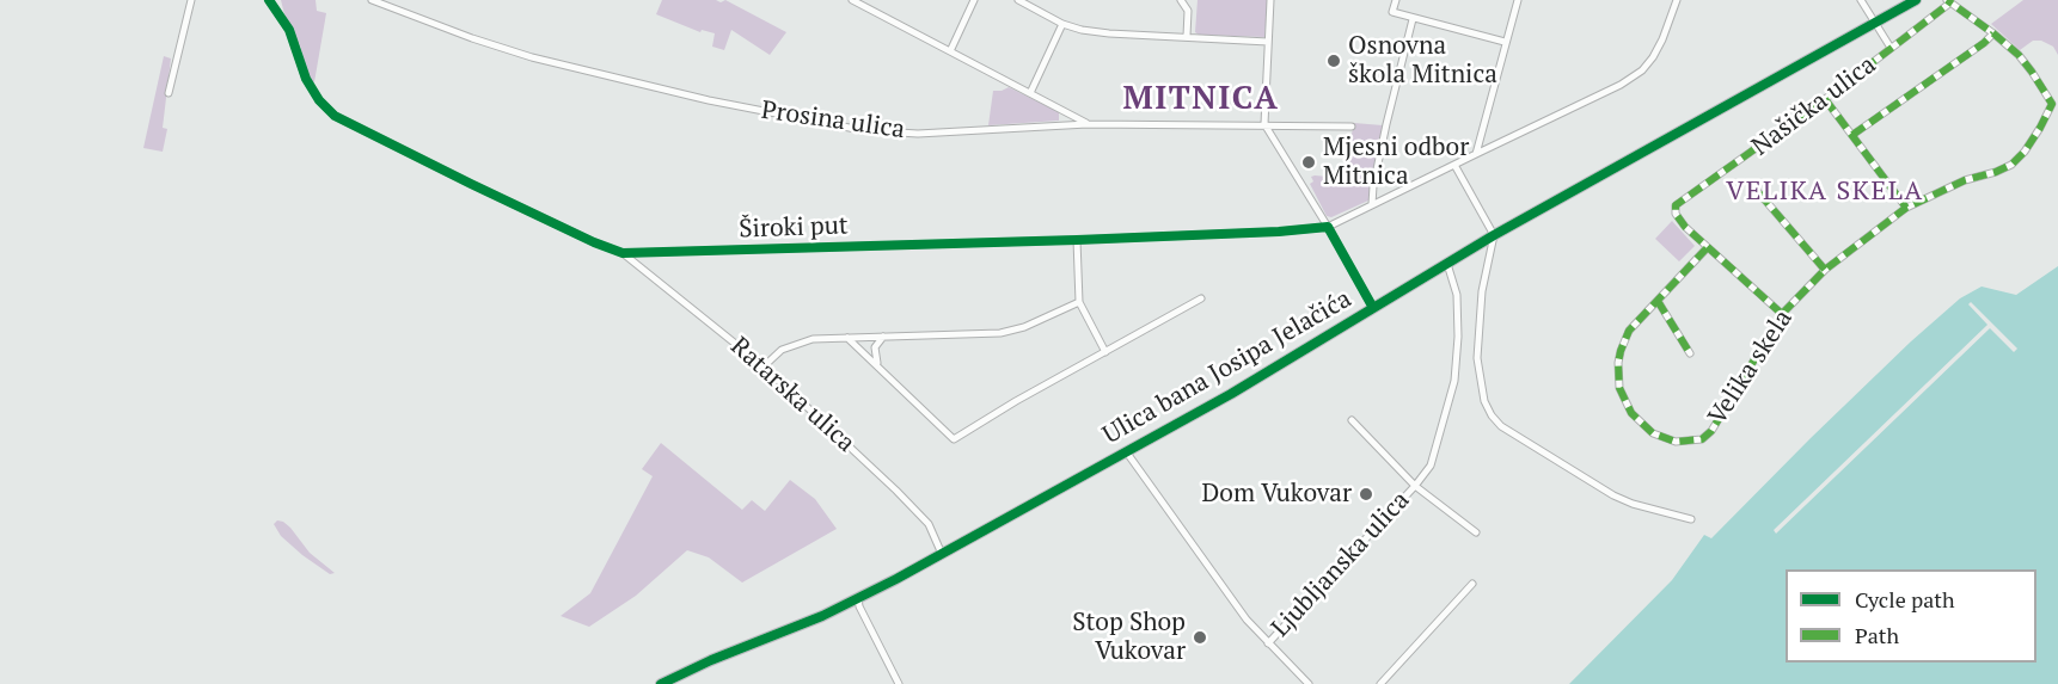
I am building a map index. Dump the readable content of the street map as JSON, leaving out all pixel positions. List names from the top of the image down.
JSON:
{
  "streets": {
    "main road": ["Ulica bana Josipa Jelačića"],
    "street": [
      "Našička ulica",
      "Prosina ulica",
      "Široki put",
      "Velika skela",
      "Ratarska ulica",
      "Ljubljanska ulica"
    ]
  },
  "crossings": [
    ["Našička ulica", "Ulica bana Josipa Jelačića"],
    ["Našička ulica", "Velika skela"],
    ["Široki put", "Ratarska ulica"],
    ["Ulica bana Josipa Jelačića", "Ratarska ulica"],
    ["Ulica bana Josipa Jelačića", "Ljubljanska ulica"]
  ],
  "districts": ["MITNICA", "VELIKA SKELA"],
  "places": [
    "Osnovna škola Mitnica",
    "Mjesni odbor Mitnica",
    "Dom Vukovar",
    "Stop Shop Vukovar"
  ],
  "legend": ["Cycle path", "Path"]
}
